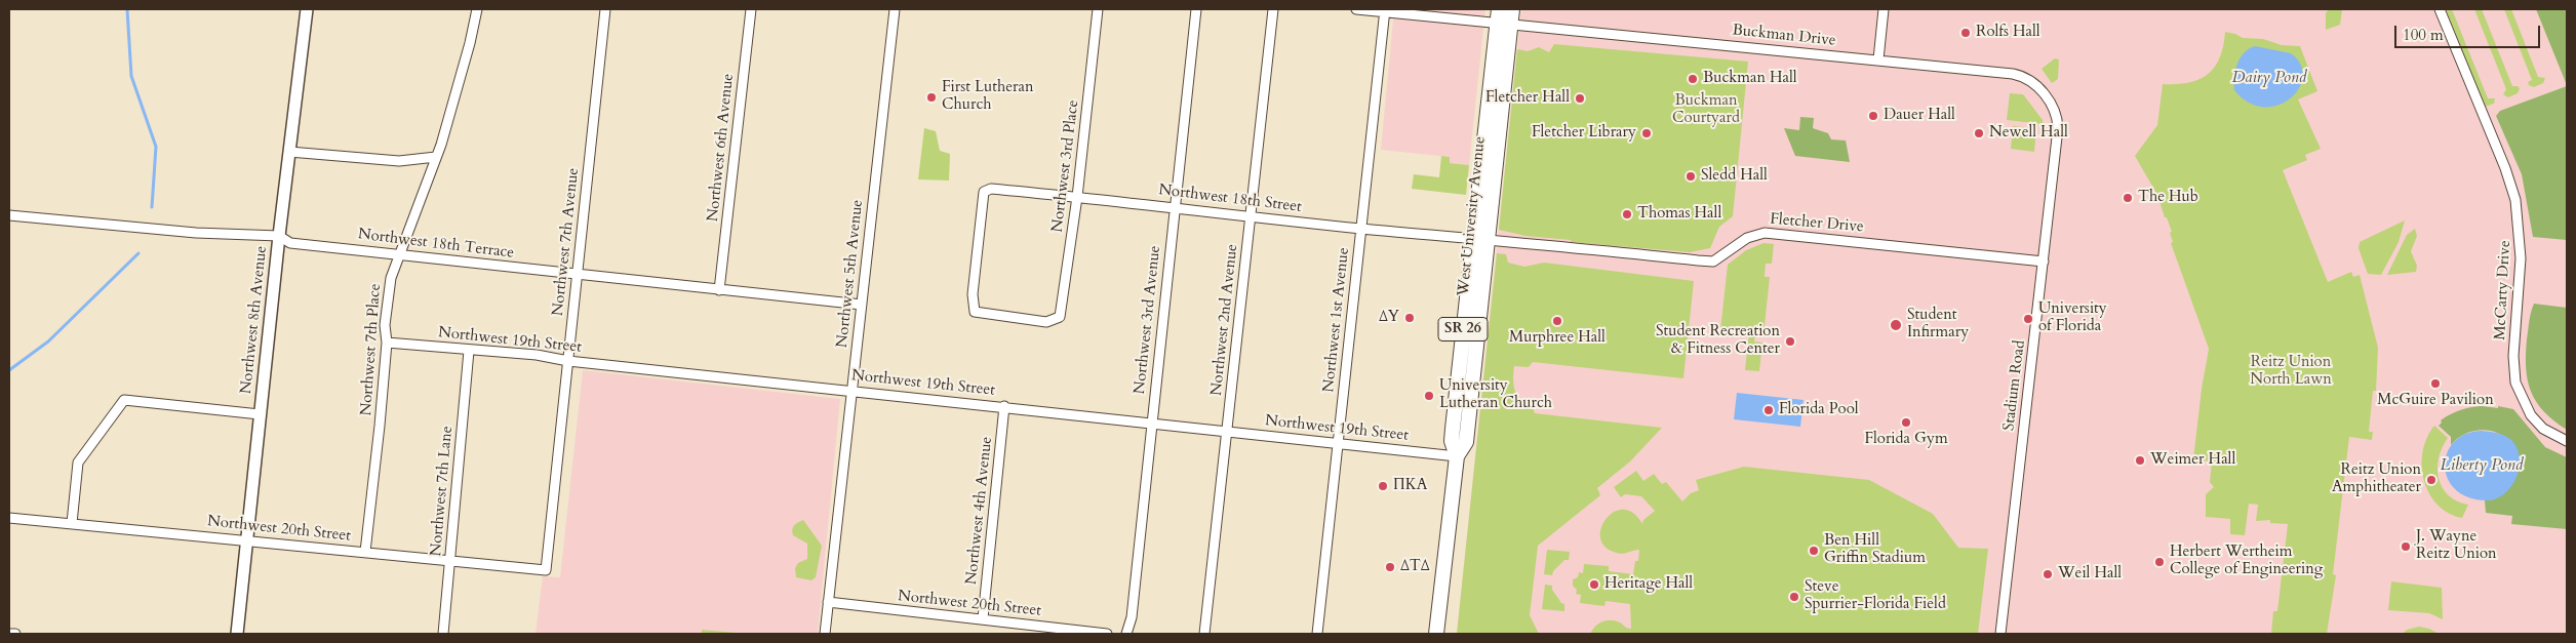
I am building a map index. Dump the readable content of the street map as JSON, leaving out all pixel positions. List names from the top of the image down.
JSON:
{
  "streets": {
    "main road": ["West University Avenue", "SR 26"],
    "street": [
      "Buckman Drive",
      "Northwest 6th Avenue",
      "Northwest 3rd Place",
      "Northwest 18th Street",
      "Fletcher Drive",
      "Northwest 7th Avenue",
      "Northwest 18th Terrace",
      "Northwest 5th Avenue",
      "McCarty Drive",
      "Northwest 8th Avenue",
      "Northwest 3rd Avenue",
      "Northwest 2nd Avenue",
      "Northwest 1st Avenue",
      "Northwest 19th Street",
      "Northwest 7th Place",
      "Stadium Road",
      "Northwest 7th Lane",
      "Northwest 4th Avenue",
      "Northwest 20th Street"
    ]
  },
  "crossings": [
    ["Buckman Drive", "West University Avenue"],
    ["Buckman Drive", "Northwest 1st Avenue"],
    ["Buckman Drive", "Stadium Road"],
    ["Northwest 6th Avenue", "Northwest 18th Terrace"],
    ["Northwest 3rd Place", "Northwest 18th Street"],
    ["Northwest 18th Street", "West University Avenue"],
    ["Northwest 18th Street", "Fletcher Drive"],
    ["Northwest 18th Street", "Northwest 3rd Avenue"],
    ["Northwest 18th Street", "Northwest 2nd Avenue"],
    ["Northwest 18th Street", "Northwest 1st Avenue"],
    ["West University Avenue", "Fletcher Drive"],
    ["West University Avenue", "Northwest 19th Street"],
    ["Fletcher Drive", "Stadium Road"],
    ["Northwest 7th Avenue", "Northwest 18th Terrace"],
    ["Northwest 7th Avenue", "Northwest 19th Street"],
    ["Northwest 7th Avenue", "Northwest 20th Street"],
    ["Northwest 18th Terrace", "Northwest 5th Avenue"],
    ["Northwest 18th Terrace", "Northwest 8th Avenue"],
    ["Northwest 18th Terrace", "Northwest 7th Place"],
    ["Northwest 5th Avenue", "Northwest 19th Street"],
    ["Northwest 5th Avenue", "Northwest 20th Street"],
    ["Northwest 8th Avenue", "Northwest 20th Street"],
    ["Northwest 3rd Avenue", "Northwest 19th Street"],
    ["Northwest 2nd Avenue", "Northwest 19th Street"],
    ["Northwest 1st Avenue", "Northwest 19th Street"],
    ["Northwest 19th Street", "Northwest 7th Place"],
    ["Northwest 19th Street", "Northwest 7th Lane"],
    ["Northwest 19th Street", "Northwest 4th Avenue"],
    ["Northwest 7th Place", "Northwest 20th Street"],
    ["Northwest 7th Lane", "Northwest 20th Street"],
    ["Northwest 4th Avenue", "Northwest 20th Street"]
  ],
  "water": ["Dairy Pond", "Liberty Pond"],
  "parks": ["Buckman Courtyard", "Reitz Union North Lawn"],
  "places": [
    "Rolfs Hall",
    "Buckman Hall",
    "First Lutheran Church",
    "Fletcher Hall",
    "Dauer Hall",
    "Fletcher Library",
    "Newell Hall",
    "Sledd Hall",
    "The Hub",
    "Thomas Hall",
    "ΔΥ",
    "University of Florida",
    "Murphree Hall",
    "Student Infirmary",
    "Student Recreation & Fitness Center",
    "McGuire Pavilion",
    "University Lutheran Church",
    "Florida Pool",
    "Florida Gym",
    "Weimer Hall",
    "Reitz Union Amphitheater",
    "ΠΚΑ",
    "J. Wayne Reitz Union",
    "Ben Hill Griffin Stadium",
    "Herbert Wertheim College of Engineering",
    "ΔΤΔ",
    "Weil Hall",
    "Heritage Hall",
    "Steve Spurrier-Florida Field"
  ],
  "scale_bar": "100 m"
}
